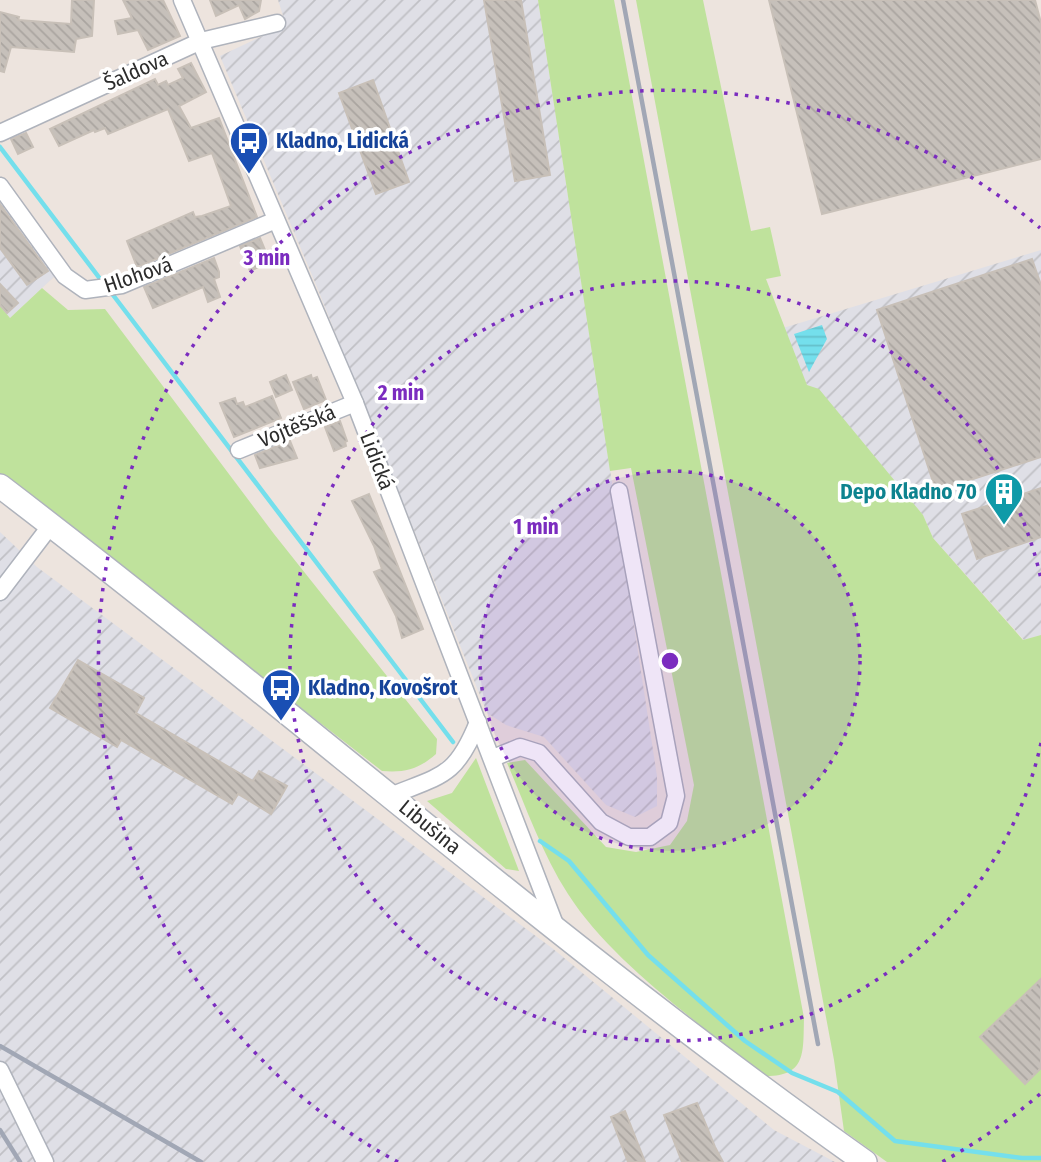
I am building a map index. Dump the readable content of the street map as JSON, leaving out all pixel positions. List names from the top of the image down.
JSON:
{
  "streets": {
    "main road": ["Libušina"],
    "street": [
      "Šaldova",
      "Hlohová",
      "Vojtěšská",
      "Lidická"
    ]
  },
  "crossings": [
    ["Šaldova", "Lidická"],
    ["Hlohová", "Lidická"],
    ["Vojtěšská", "Lidická"],
    ["Lidická", "Libušina"]
  ],
  "places": {
    "bus stop": ["Kladno, Lidická", "Kladno, Kovošrot"],
    "building": ["Depo Kladno 70"]
  },
  "rings": ["3 min", "2 min", "1 min"]
}
